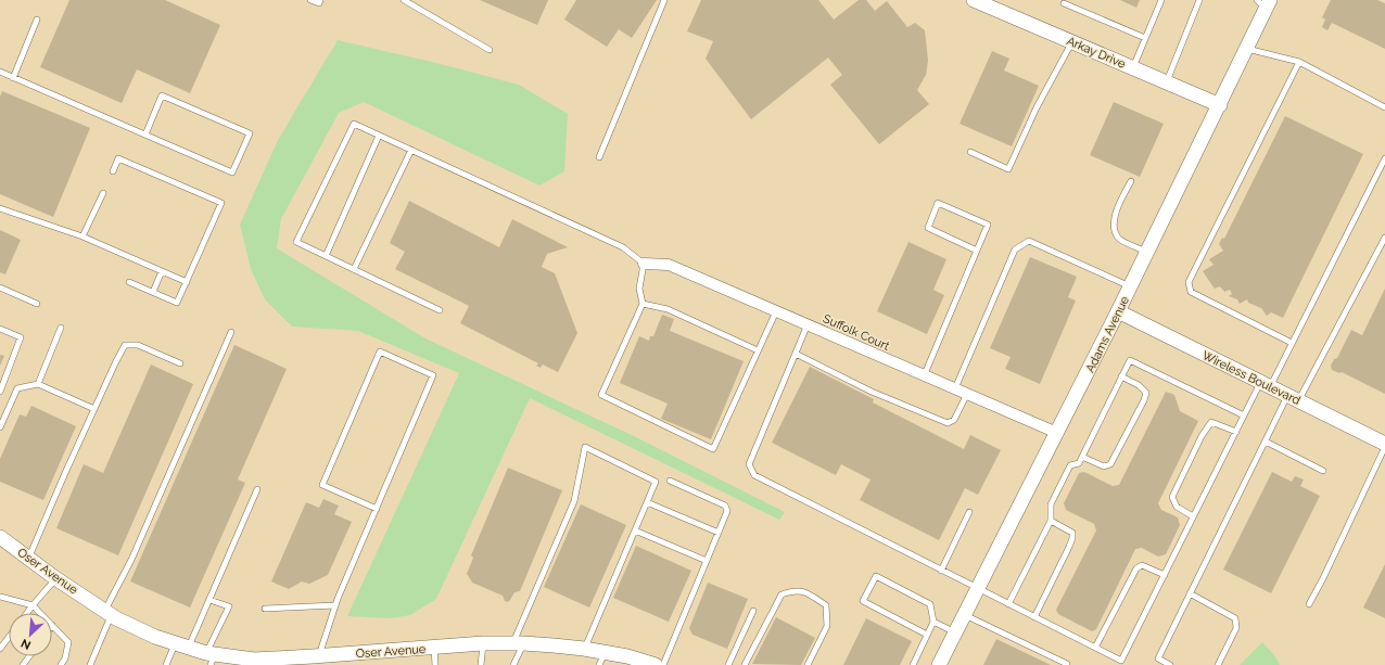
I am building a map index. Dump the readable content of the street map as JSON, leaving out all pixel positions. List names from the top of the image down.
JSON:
{
  "streets": {
    "street": [
      "Arkay Drive",
      "Suffolk Court",
      "Adams Avenue",
      "Wireless Boulevard",
      "Oser Avenue"
    ]
  },
  "crossings": [
    ["Arkay Drive", "Adams Avenue"],
    ["Suffolk Court", "Adams Avenue"],
    ["Adams Avenue", "Wireless Boulevard"]
  ],
  "north": "bottom left"
}
